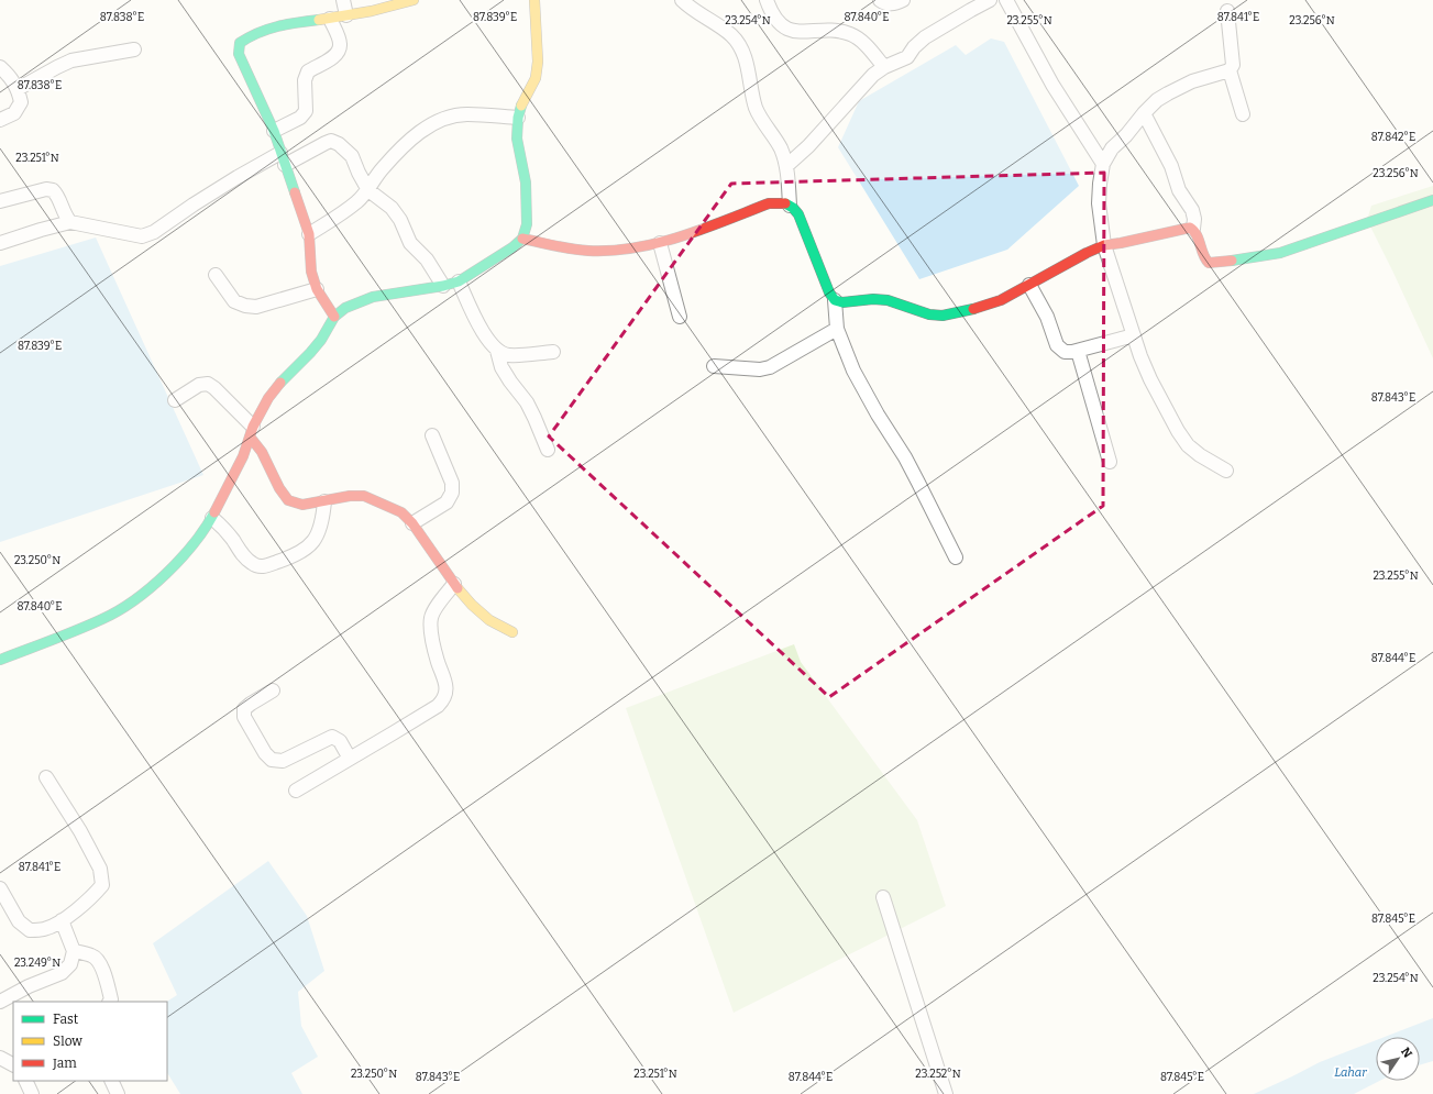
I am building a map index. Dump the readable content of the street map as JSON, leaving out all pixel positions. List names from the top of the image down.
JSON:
{
  "water": ["Lahar"],
  "legend": ["Fast", "Slow", "Jam"],
  "north": "top right",
  "coordinates": [
    "87.839°E",
    "87.840°E",
    "87.838°E",
    "87.841°E",
    "23.254°N",
    "23.255°N",
    "23.256°N",
    "87.842°E",
    "23.251°N",
    "87.843°E",
    "23.250°N",
    "87.844°E",
    "87.845°E",
    "23.249°N",
    "23.252°N"
  ]
}
